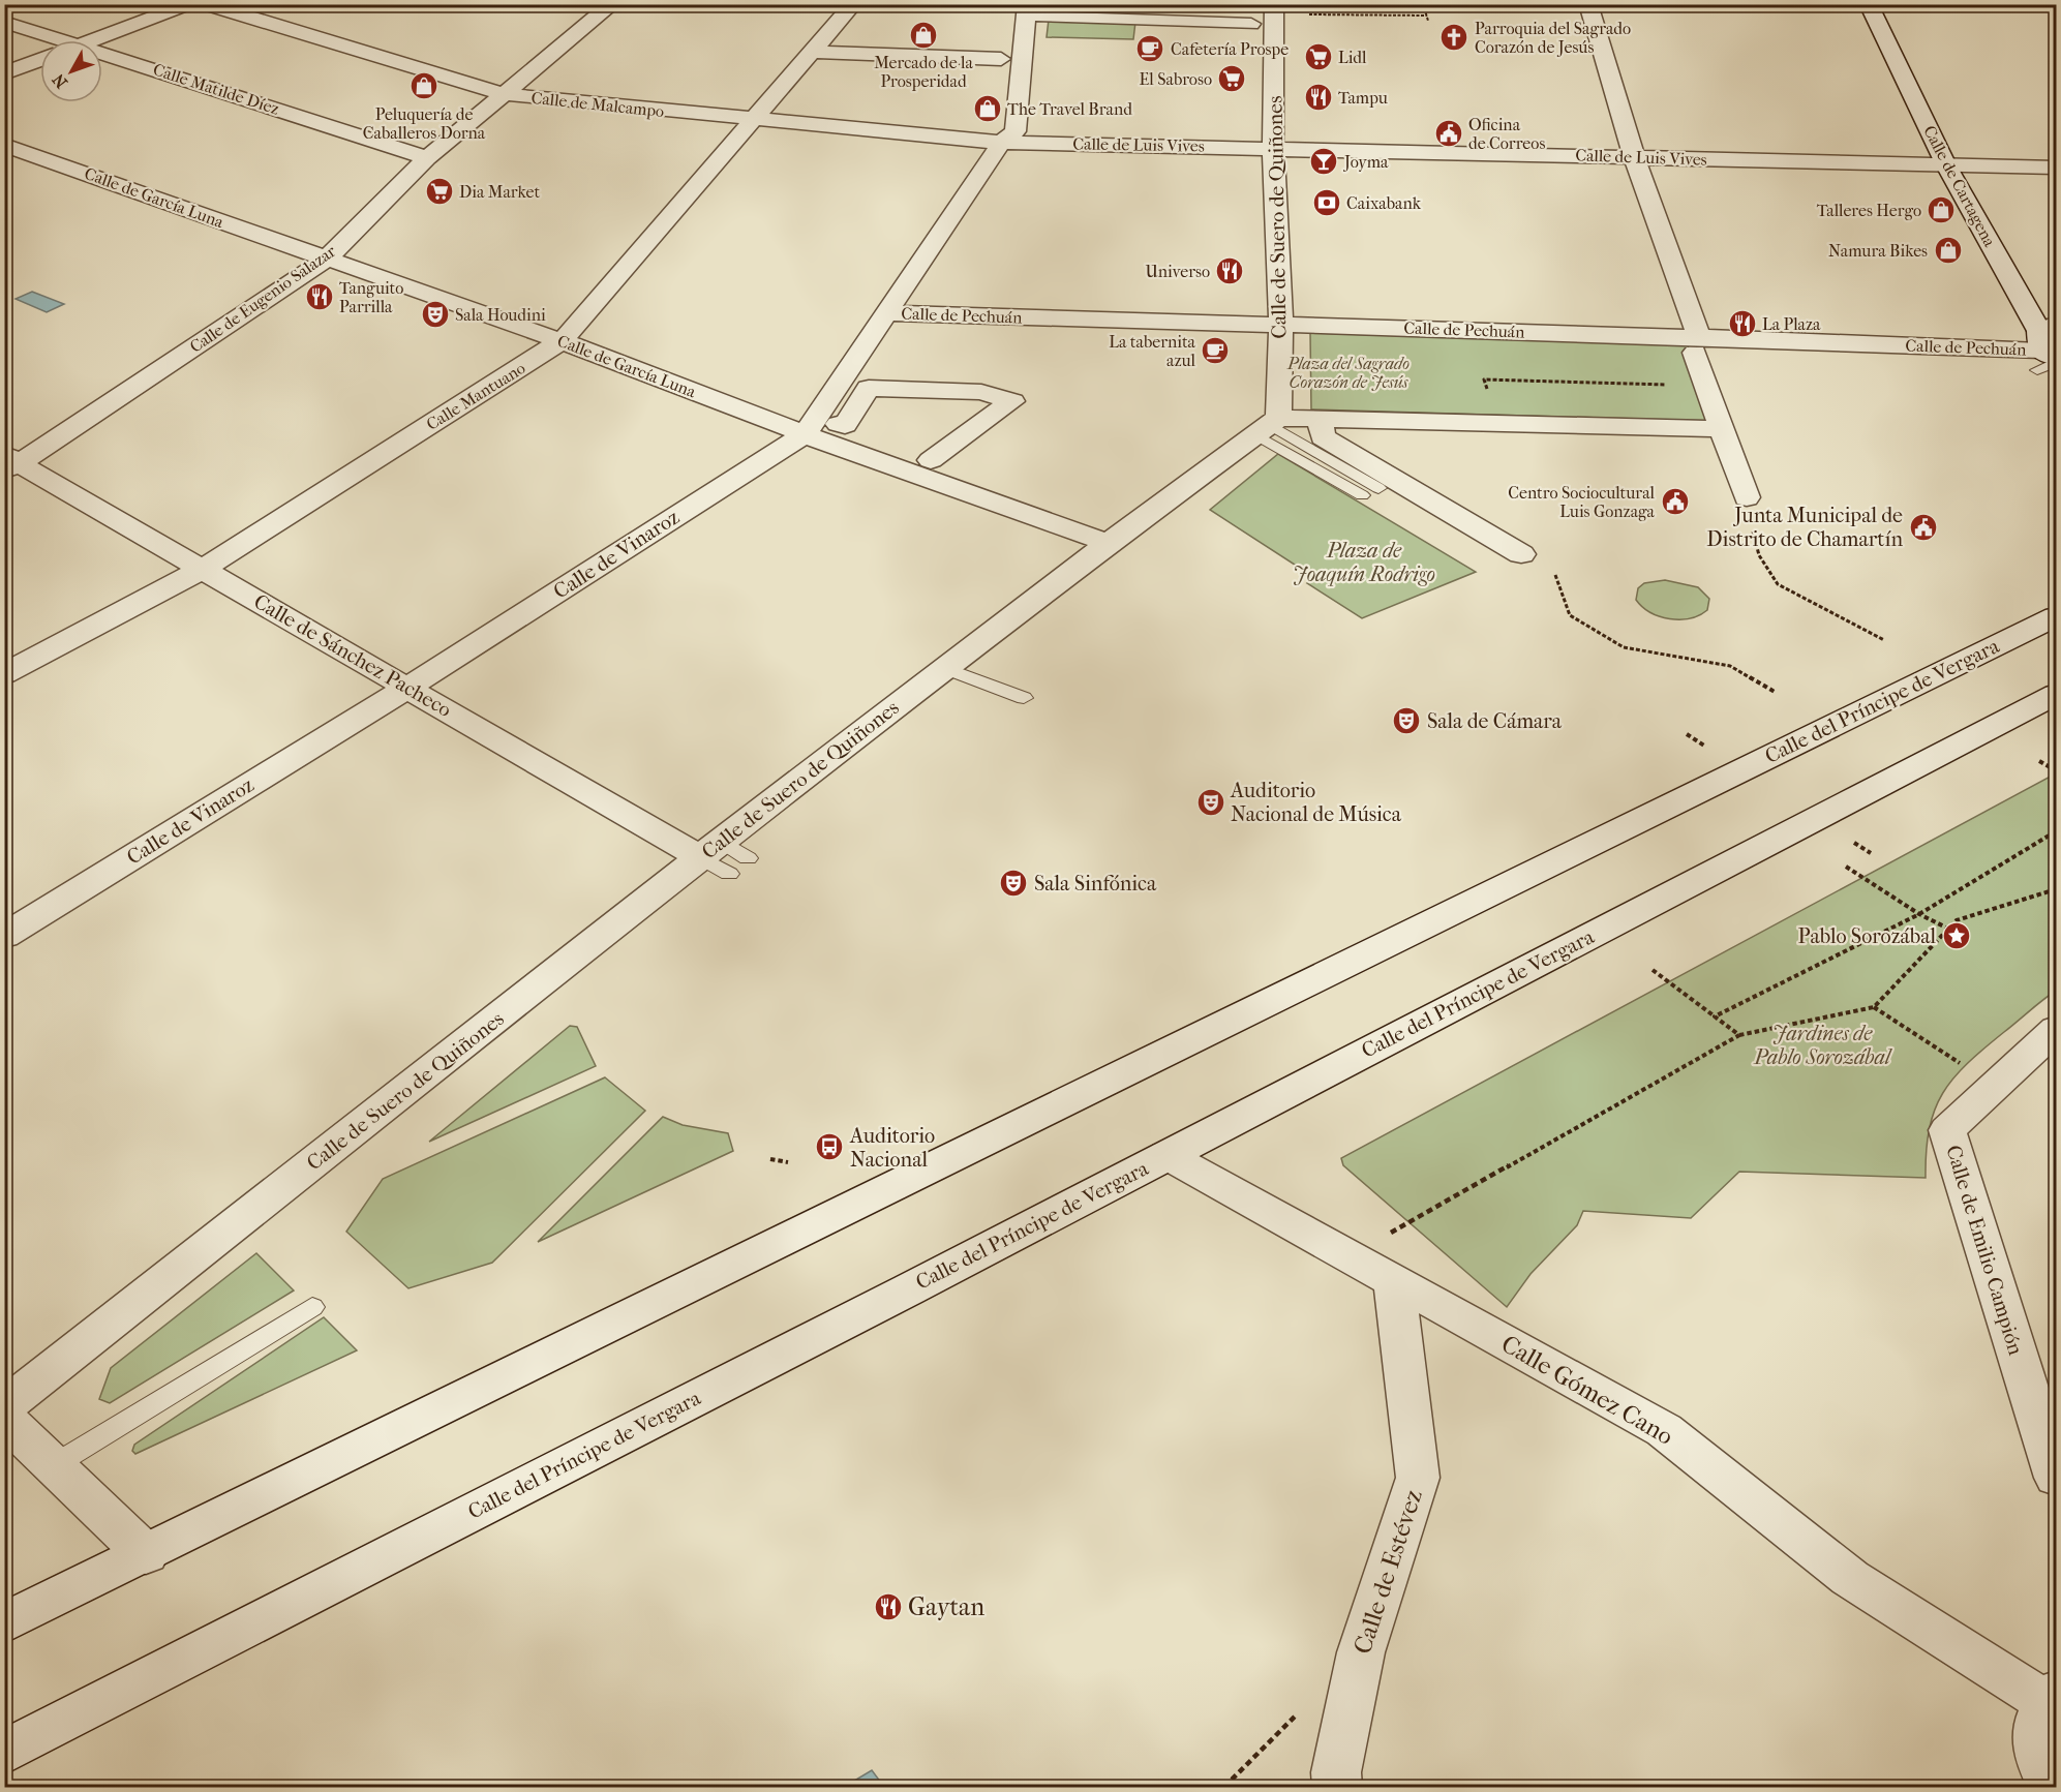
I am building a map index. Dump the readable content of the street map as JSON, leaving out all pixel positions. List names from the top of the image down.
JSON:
{
  "streets": {
    "street": [
      "Calle Matilde Díez",
      "Calle de Malcampo",
      "Calle de Luis Vives",
      "Calle de Cartagena",
      "Calle de García Luna",
      "Calle de Suero de Quiñones",
      "Calle de Eugenio Salazar",
      "Calle de Pechuán",
      "Calle Mantuano",
      "Calle de Vinaroz",
      "Calle de Sánchez Pacheco",
      "Calle del Príncipe de Vergara",
      "Calle de Emilio Campión",
      "Calle Gómez Cano",
      "Calle de Estévez"
    ]
  },
  "crossings": [
    ["Calle Matilde Díez", "Calle de Eugenio Salazar"],
    ["Calle de Malcampo", "Calle de Luis Vives"],
    ["Calle de Malcampo", "Calle de Eugenio Salazar"],
    ["Calle de Malcampo", "Calle Mantuano"],
    ["Calle de Malcampo", "Calle de Vinaroz"],
    ["Calle de Luis Vives", "Calle de Cartagena"],
    ["Calle de Luis Vives", "Calle de Suero de Quiñones"],
    ["Calle de Luis Vives", "Calle de Vinaroz"],
    ["Calle de Cartagena", "Calle de Pechuán"],
    ["Calle de García Luna", "Calle de Suero de Quiñones"],
    ["Calle de García Luna", "Calle de Eugenio Salazar"],
    ["Calle de García Luna", "Calle Mantuano"],
    ["Calle de García Luna", "Calle de Vinaroz"],
    ["Calle de Suero de Quiñones", "Calle de Pechuán"],
    ["Calle de Suero de Quiñones", "Calle de Sánchez Pacheco"],
    ["Calle de Eugenio Salazar", "Calle de Sánchez Pacheco"],
    ["Calle de Pechuán", "Calle de Vinaroz"],
    ["Calle Mantuano", "Calle de Sánchez Pacheco"],
    ["Calle de Vinaroz", "Calle de Sánchez Pacheco"],
    ["Calle del Príncipe de Vergara", "Calle Gómez Cano"],
    ["Calle Gómez Cano", "Calle de Estévez"]
  ],
  "parks": ["Plaza del Sagrado Corazón de Jesús", "Plaza de Joaquín Rodrigo", "Jardines de Pablo Sorozábal"],
  "places": {
    "shop": [
      "Mercado de la Prosperidad",
      "Peluquería de Caballeros Dorna",
      "The Travel Brand",
      "Talleres Hergo",
      "Namura Bikes"
    ],
    "church": ["Parroquia del Sagrado Corazón de Jesús"],
    "cafe": ["Cafetería Prospe", "La tabernita azul"],
    "supermarket": ["Lidl", "El Sabroso", "Dia Market"],
    "restaurant": [
      "Tampu",
      "Universo",
      "Tanguito Parrilla",
      "La Plaza",
      "Gaytan"
    ],
    "public building": ["Oficina de Correos", "Centro Sociocultural Luis Gonzaga", "Junta Municipal de Distrito de Chamartín"],
    "bar": ["Joyma"],
    "bank": ["Caixabank"],
    "theatre": [
      "Sala Houdini",
      "Sala de Cámara",
      "Auditorio Nacional de Música",
      "Sala Sinfónica"
    ],
    "place": ["Pablo Sorozábal"],
    "bus stop": ["Auditorio Nacional"]
  },
  "north": "bottom left"
}
